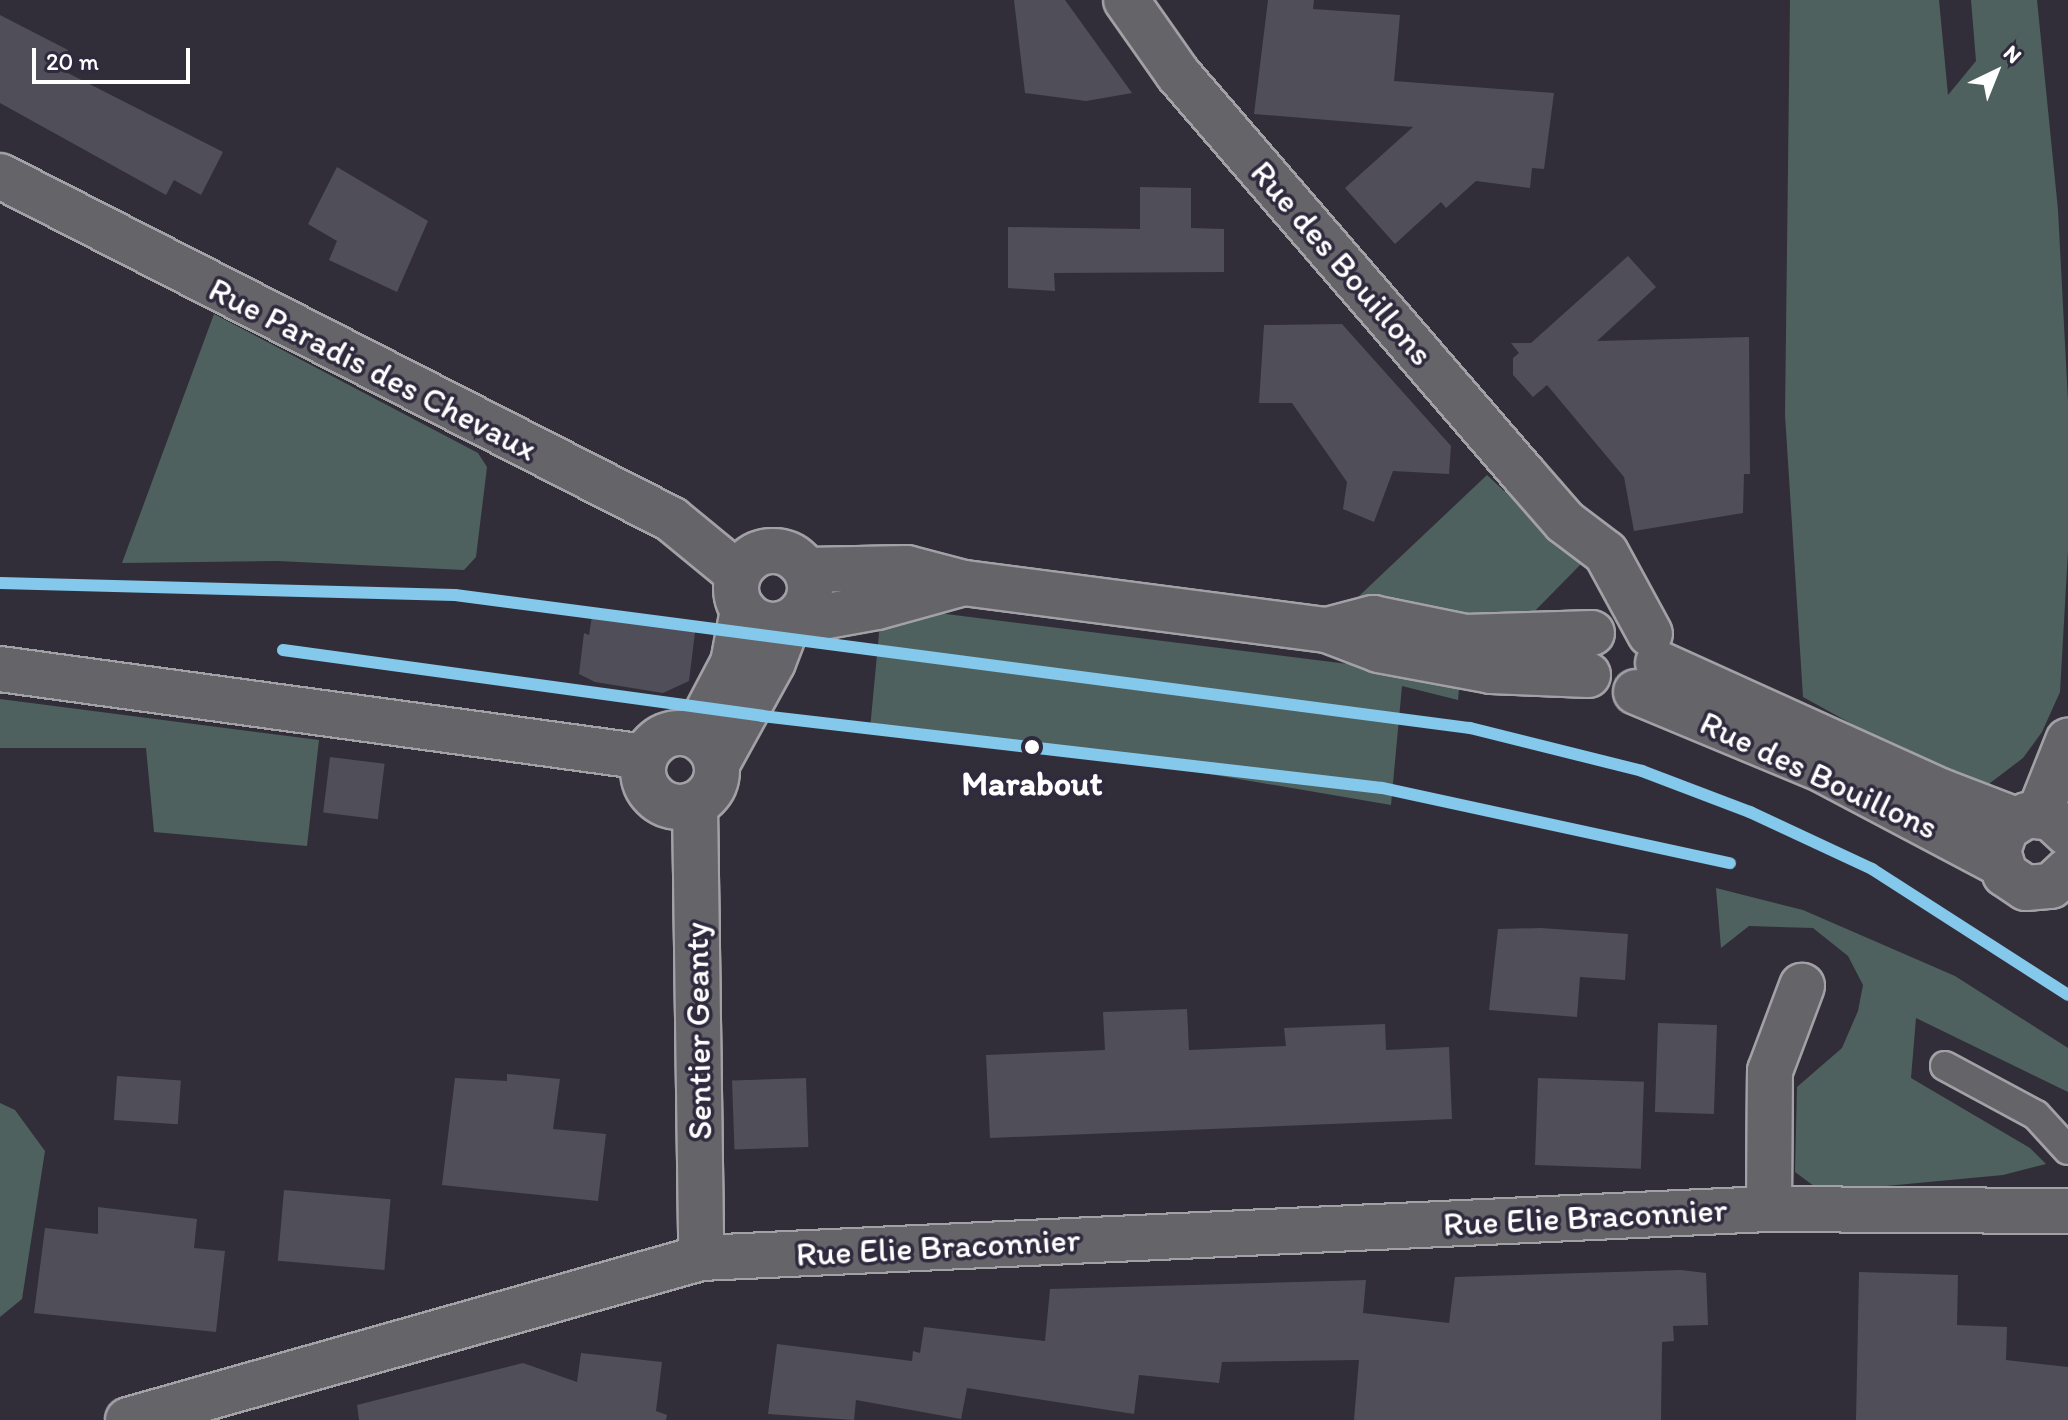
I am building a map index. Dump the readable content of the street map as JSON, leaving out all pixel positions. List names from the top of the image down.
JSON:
{
  "streets": {
    "street": [
      "Rue des Bouillons",
      "Rue Paradis des Chevaux",
      "Sentier Geanty",
      "Rue Elie Braconnier"
    ]
  },
  "crossings": [
    ["Sentier Geanty", "Rue Elie Braconnier"]
  ],
  "places": ["Marabout"],
  "scale_bar": "20 m",
  "north": "top right"
}
